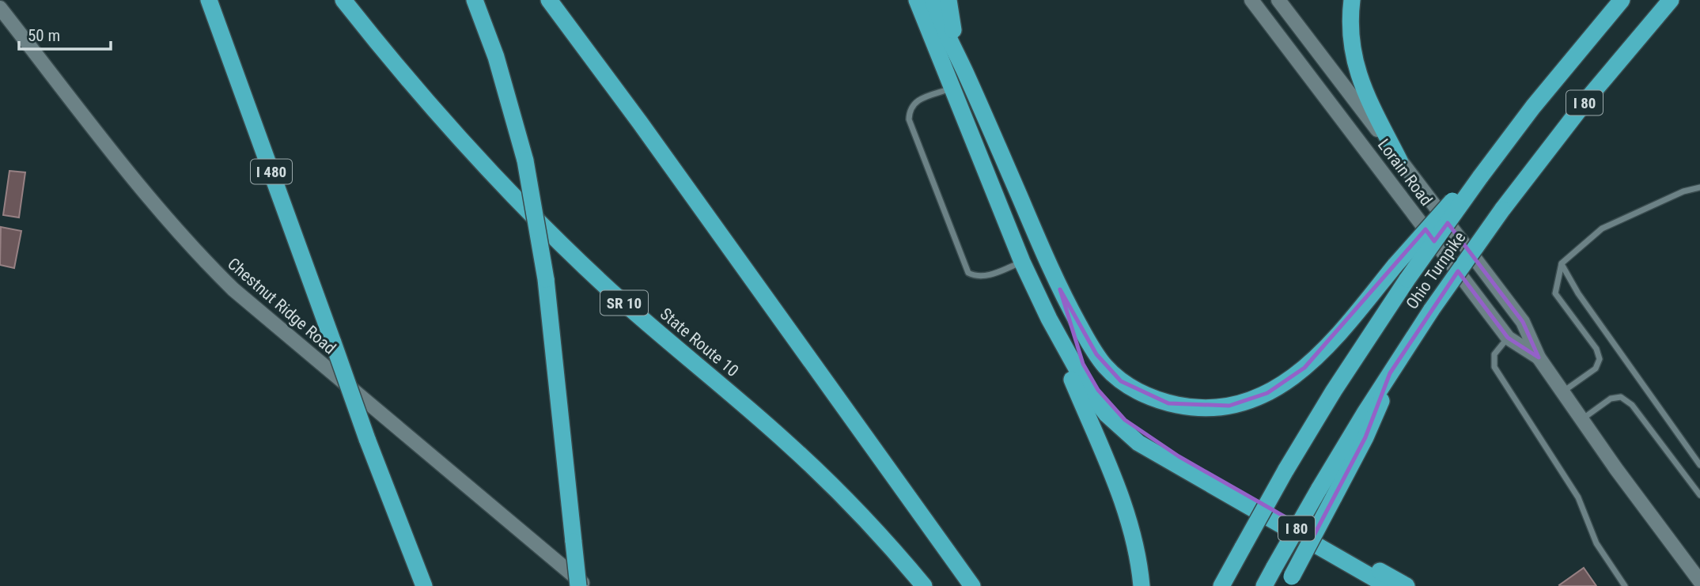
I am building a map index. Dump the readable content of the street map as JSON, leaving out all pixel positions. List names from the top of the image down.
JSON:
{
  "streets": {
    "highway": [
      "I 80",
      "I 480",
      "Ohio Turnpike",
      "SR 10",
      "State Route 10"
    ],
    "street": ["Lorain Road", "Chestnut Ridge Road"]
  },
  "crossings": [
    ["I 80", "Ohio Turnpike"]
  ],
  "scale_bar": "50 m"
}
